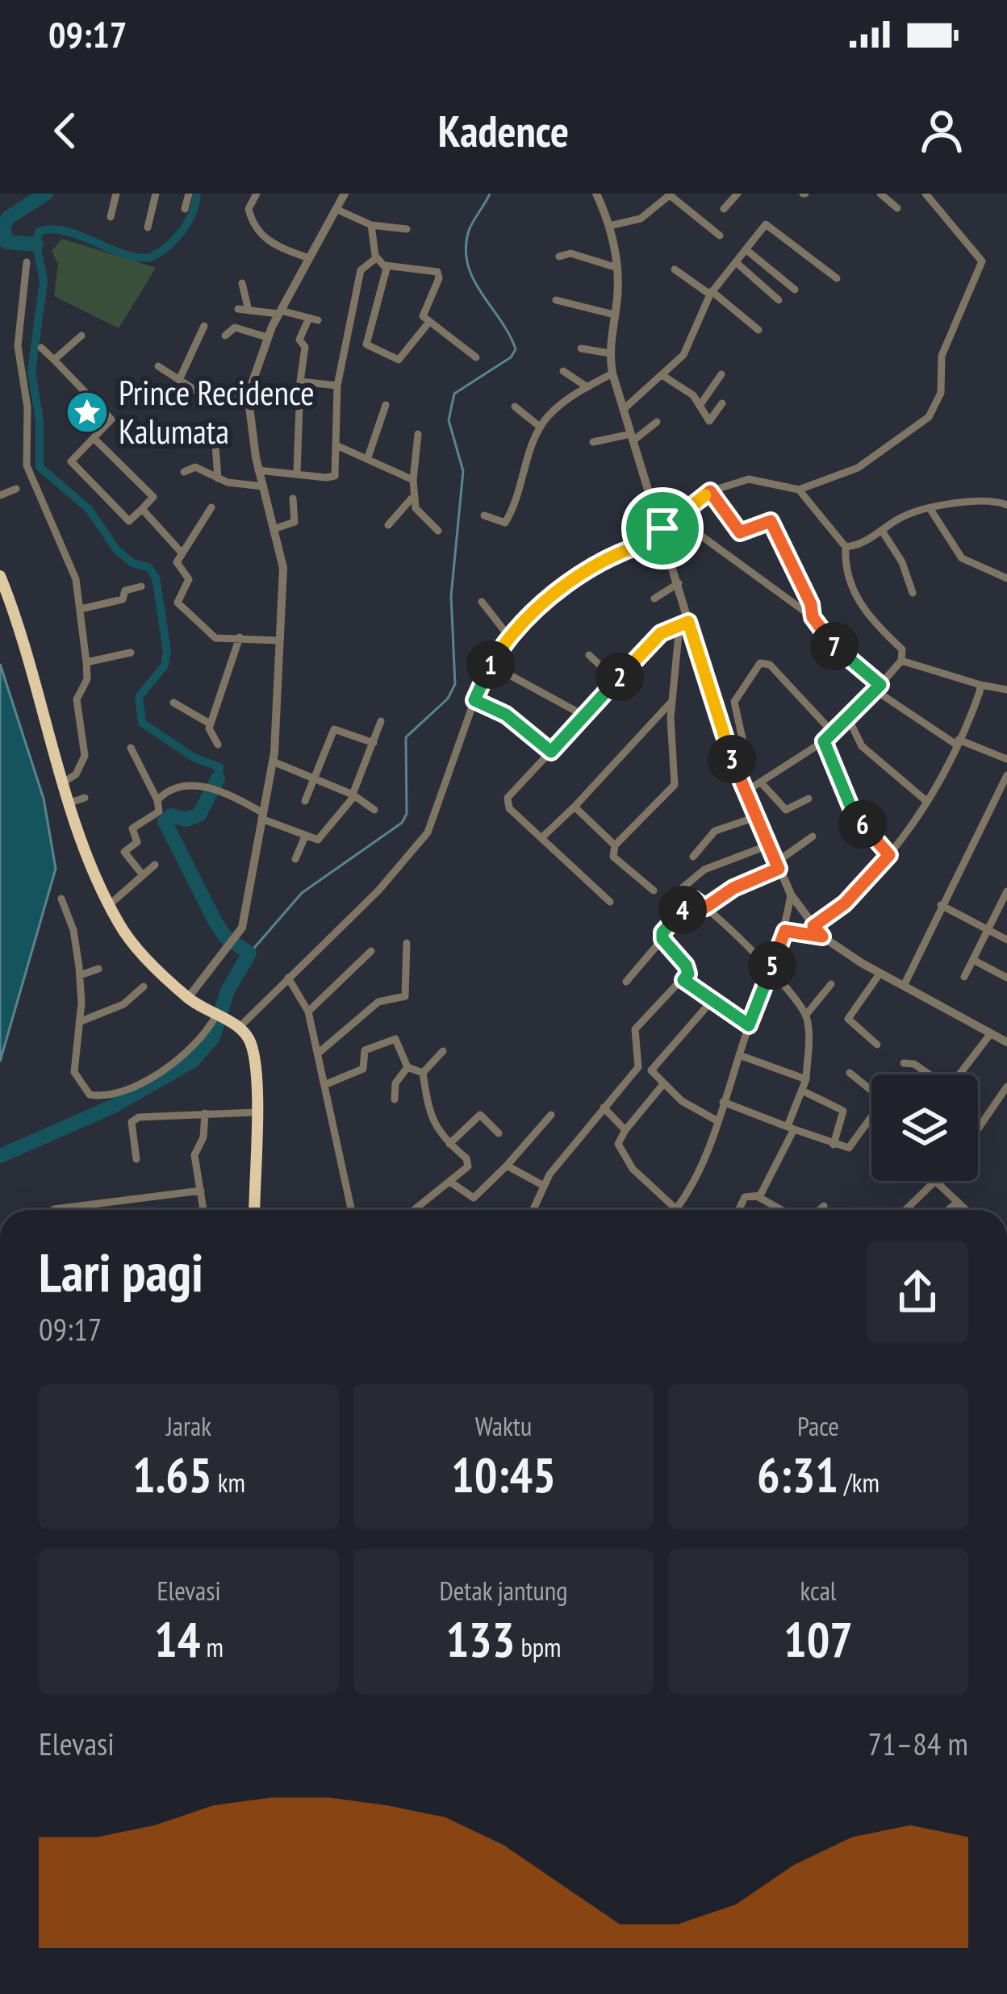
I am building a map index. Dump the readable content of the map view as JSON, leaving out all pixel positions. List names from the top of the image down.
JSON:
{
  "places": {
    "place": ["Prince Recidence Kalumata"]
  },
  "page": {
    "status": "09:17",
    "header": "Kadence",
    "pins": [
      "7",
      "1",
      "2",
      "3",
      "6",
      "4",
      "5"
    ],
    "heading": ["Lari pagi", "09:17"],
    "stats": [
      ["Jarak", "1.65 km"],
      ["Waktu", "10:45"],
      ["Pace", "6:31 /km"],
      ["Elevasi", "14 m"],
      ["Detak jantung", "133 bpm"],
      ["kcal", "107"]
    ],
    "chart": ["Elevasi", "71–84 m"]
  }
}
